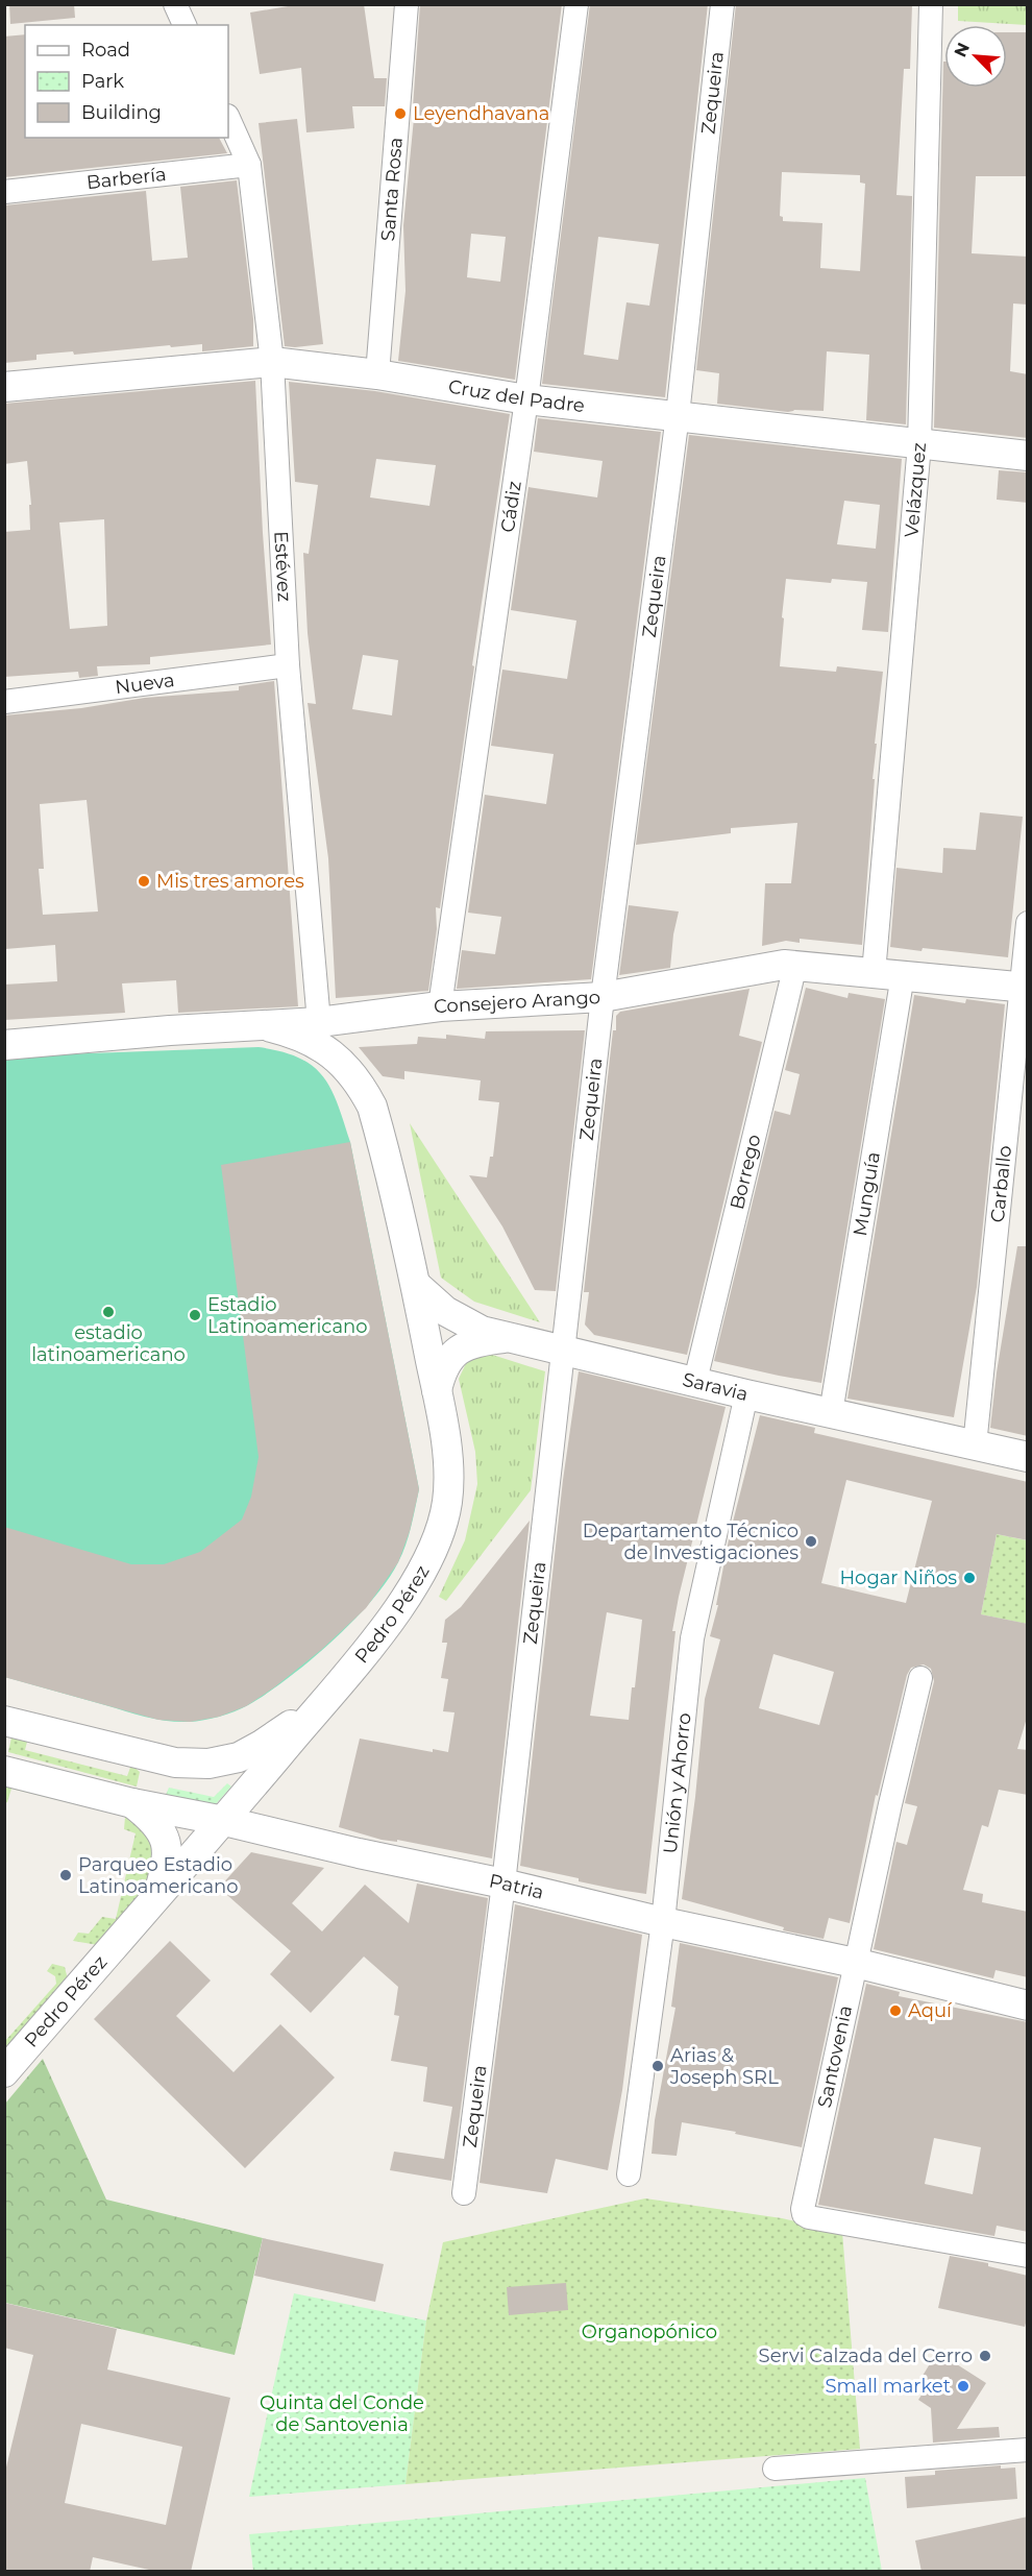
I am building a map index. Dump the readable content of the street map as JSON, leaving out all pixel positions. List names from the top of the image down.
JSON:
{
  "streets": {
    "street": [
      "Zequeira",
      "Barbería",
      "Santa Rosa",
      "Cruz del Padre",
      "Velázquez",
      "Cádiz",
      "Estévez",
      "Nueva",
      "Consejero Arango",
      "Borrego",
      "Carballo",
      "Munguía",
      "Saravia",
      "Pedro Pérez",
      "Unión y Ahorro",
      "Patria",
      "Santovenia"
    ]
  },
  "crossings": [
    ["Zequeira", "Cruz del Padre"],
    ["Zequeira", "Consejero Arango"],
    ["Zequeira", "Saravia"],
    ["Zequeira", "Patria"],
    ["Barbería", "Estévez"],
    ["Santa Rosa", "Cruz del Padre"],
    ["Cruz del Padre", "Velázquez"],
    ["Cruz del Padre", "Cádiz"],
    ["Cruz del Padre", "Estévez"],
    ["Velázquez", "Consejero Arango"],
    ["Velázquez", "Munguía"],
    ["Cádiz", "Consejero Arango"],
    ["Estévez", "Nueva"],
    ["Estévez", "Consejero Arango"],
    ["Estévez", "Pedro Pérez"],
    ["Consejero Arango", "Borrego"],
    ["Consejero Arango", "Carballo"],
    ["Consejero Arango", "Munguía"],
    ["Consejero Arango", "Pedro Pérez"],
    ["Borrego", "Saravia"],
    ["Carballo", "Saravia"],
    ["Munguía", "Saravia"],
    ["Saravia", "Pedro Pérez"],
    ["Saravia", "Unión y Ahorro"],
    ["Pedro Pérez", "Patria"],
    ["Unión y Ahorro", "Patria"],
    ["Patria", "Santovenia"]
  ],
  "parks": ["Organopónico", "Quinta del Conde de Santovenia"],
  "places": [
    "Leyendhavana",
    "Mis tres amores",
    "estadio latinoamericano",
    "Estadio Latinoamericano",
    "Departamento Técnico de Investigaciones",
    "Hogar Niños",
    "Parqueo Estadio Latinoamericano",
    "Aquí",
    "Arias & Joseph SRL",
    "Servi Calzada del Cerro",
    "Small market"
  ],
  "legend": ["Road", "Park", "Building"],
  "north": "top left"
}
